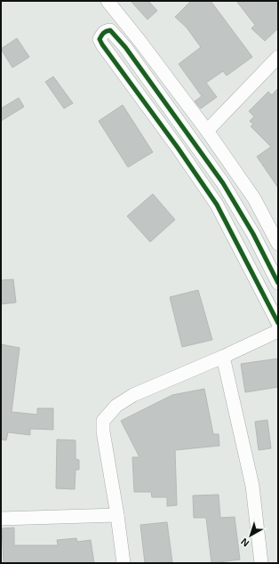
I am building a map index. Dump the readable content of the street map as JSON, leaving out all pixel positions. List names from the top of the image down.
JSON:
{
  "north": "bottom left"
}
